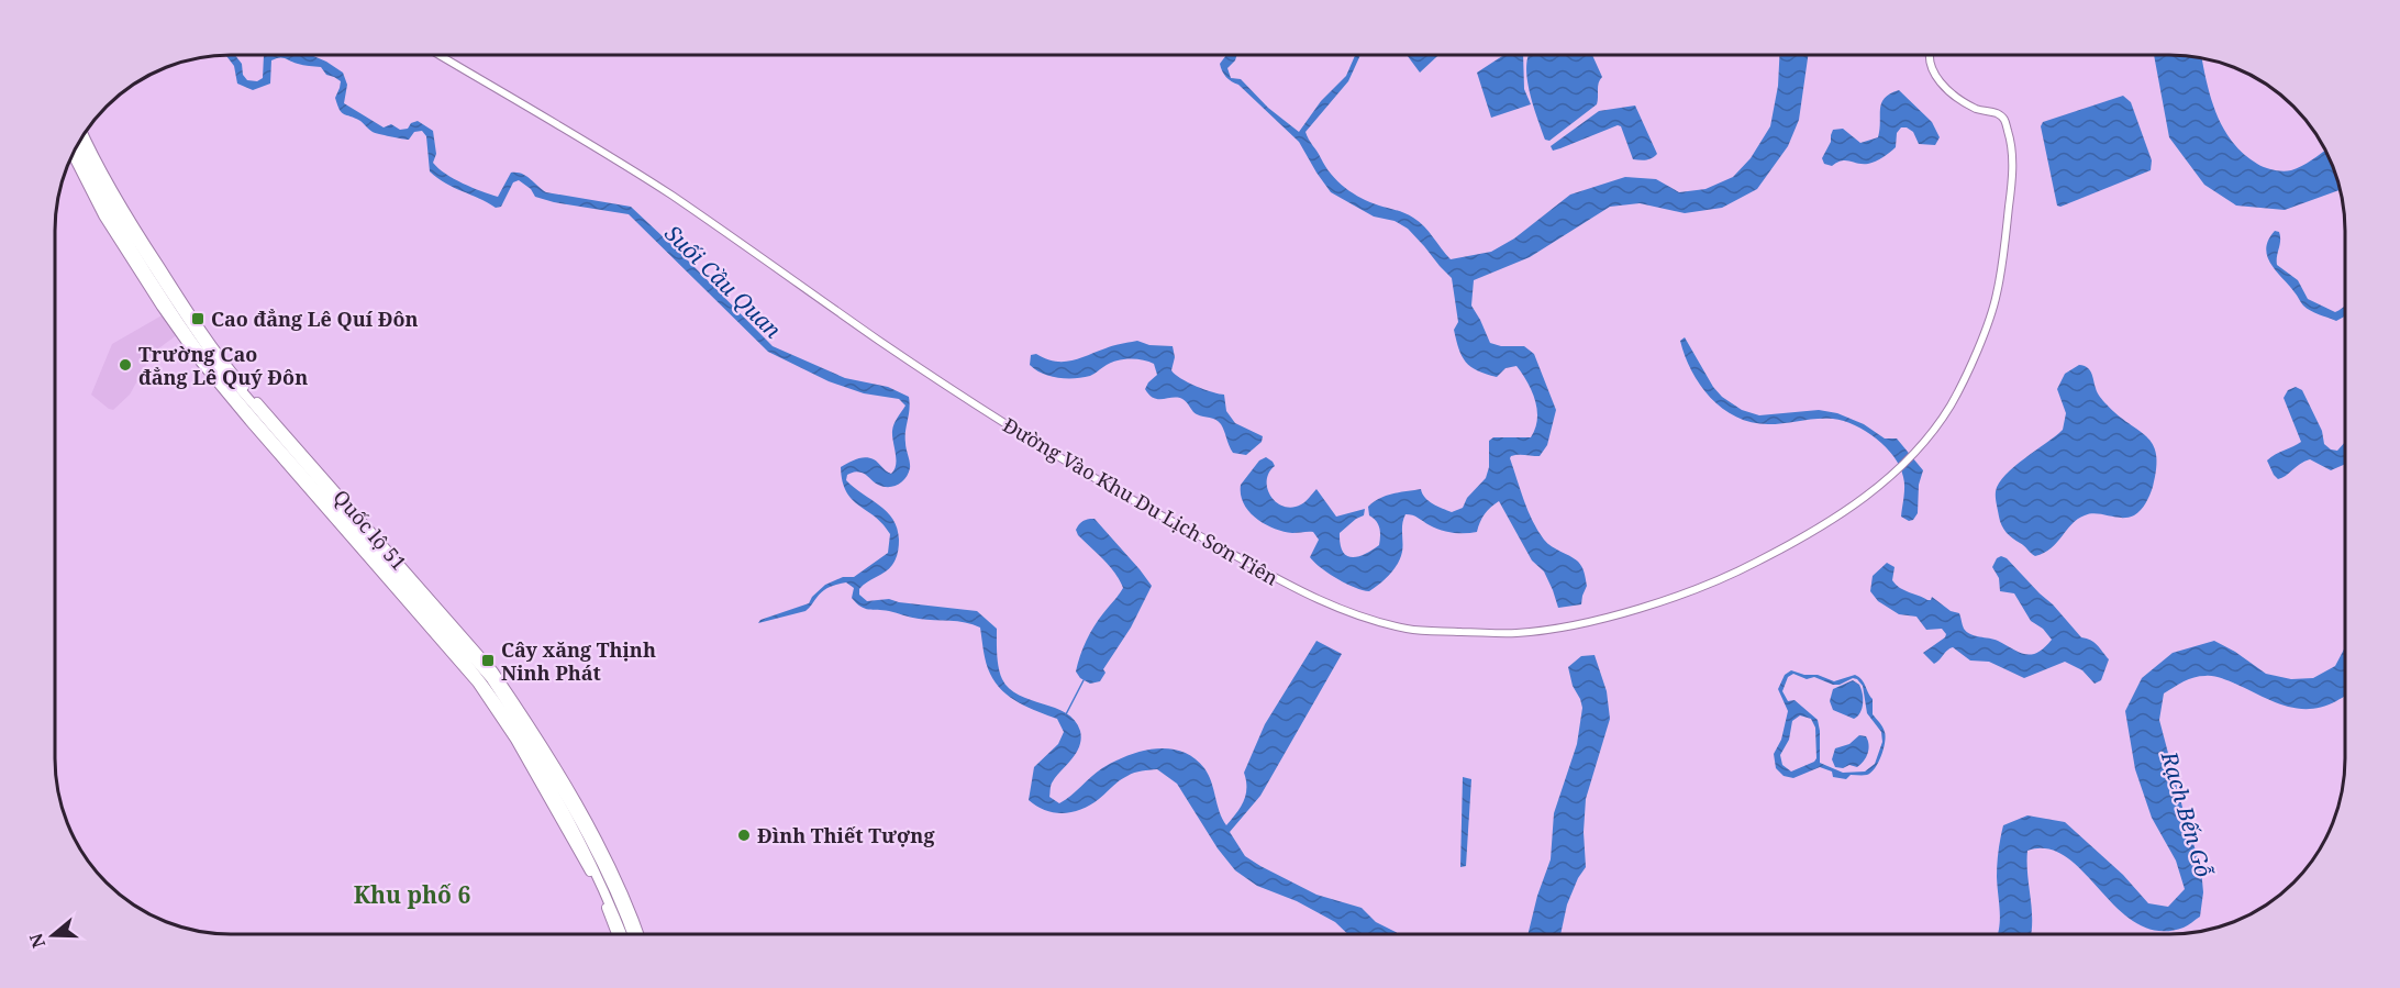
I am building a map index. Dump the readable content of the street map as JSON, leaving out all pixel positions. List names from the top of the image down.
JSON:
{
  "streets": {
    "highway": ["Quốc lộ 51"],
    "street": ["Đường Vào Khu Du Lịch Sơn Tiên"]
  },
  "districts": ["Khu phố 6"],
  "water": ["Suối Cầu Quan", "Rạch Bến Gỗ"],
  "places": {
    "transit": ["Cao đẳng Lê Quí Đôn", "Cây xăng Thịnh Ninh Phát"],
    "other": ["Trường Cao đẳng Lê Quý Đôn", "Đình Thiết Tượng"]
  },
  "north": "left"
}
